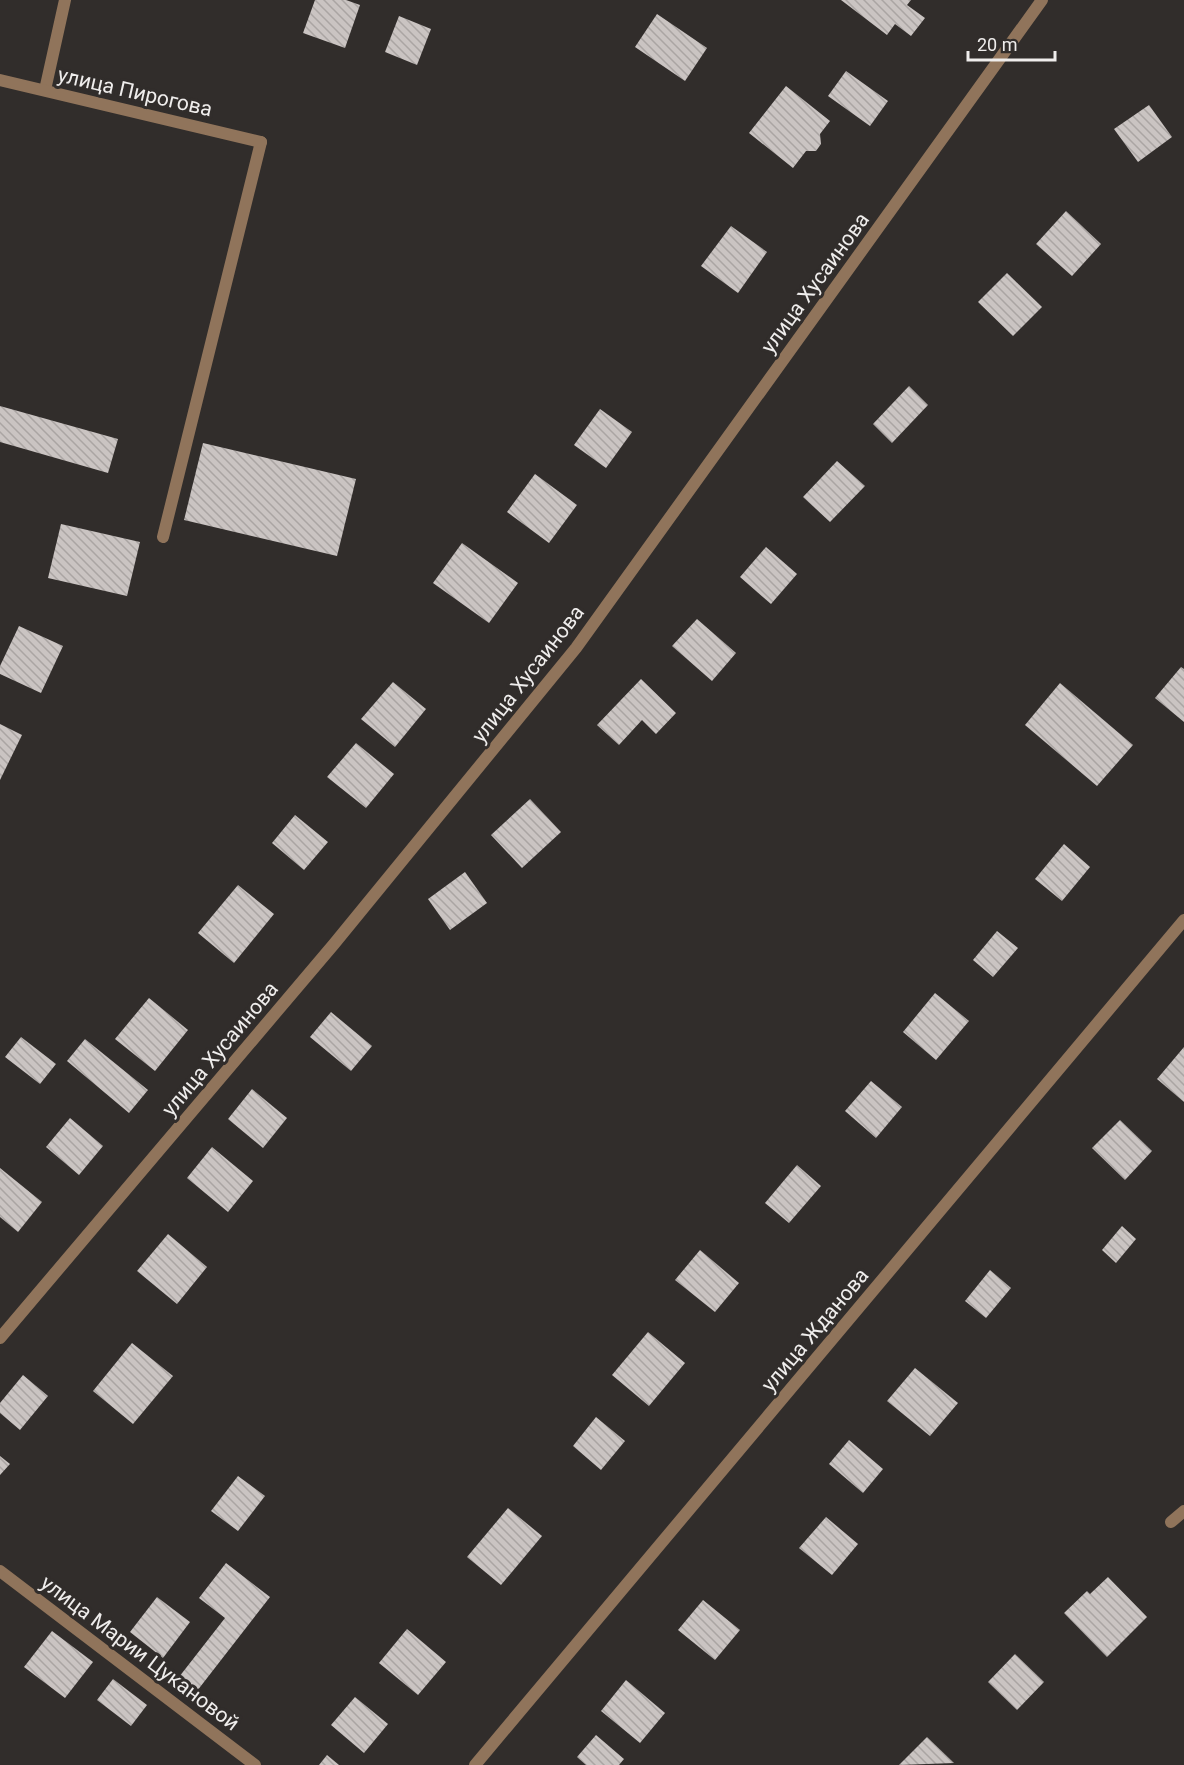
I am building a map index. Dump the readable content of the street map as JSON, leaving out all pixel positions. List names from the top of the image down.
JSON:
{
  "streets": {
    "street": [
      "улица Пирогова",
      "улица Хусаинова",
      "улица Жданова",
      "улица Марии Цукановой"
    ]
  },
  "scale_bar": "20 m"
}
